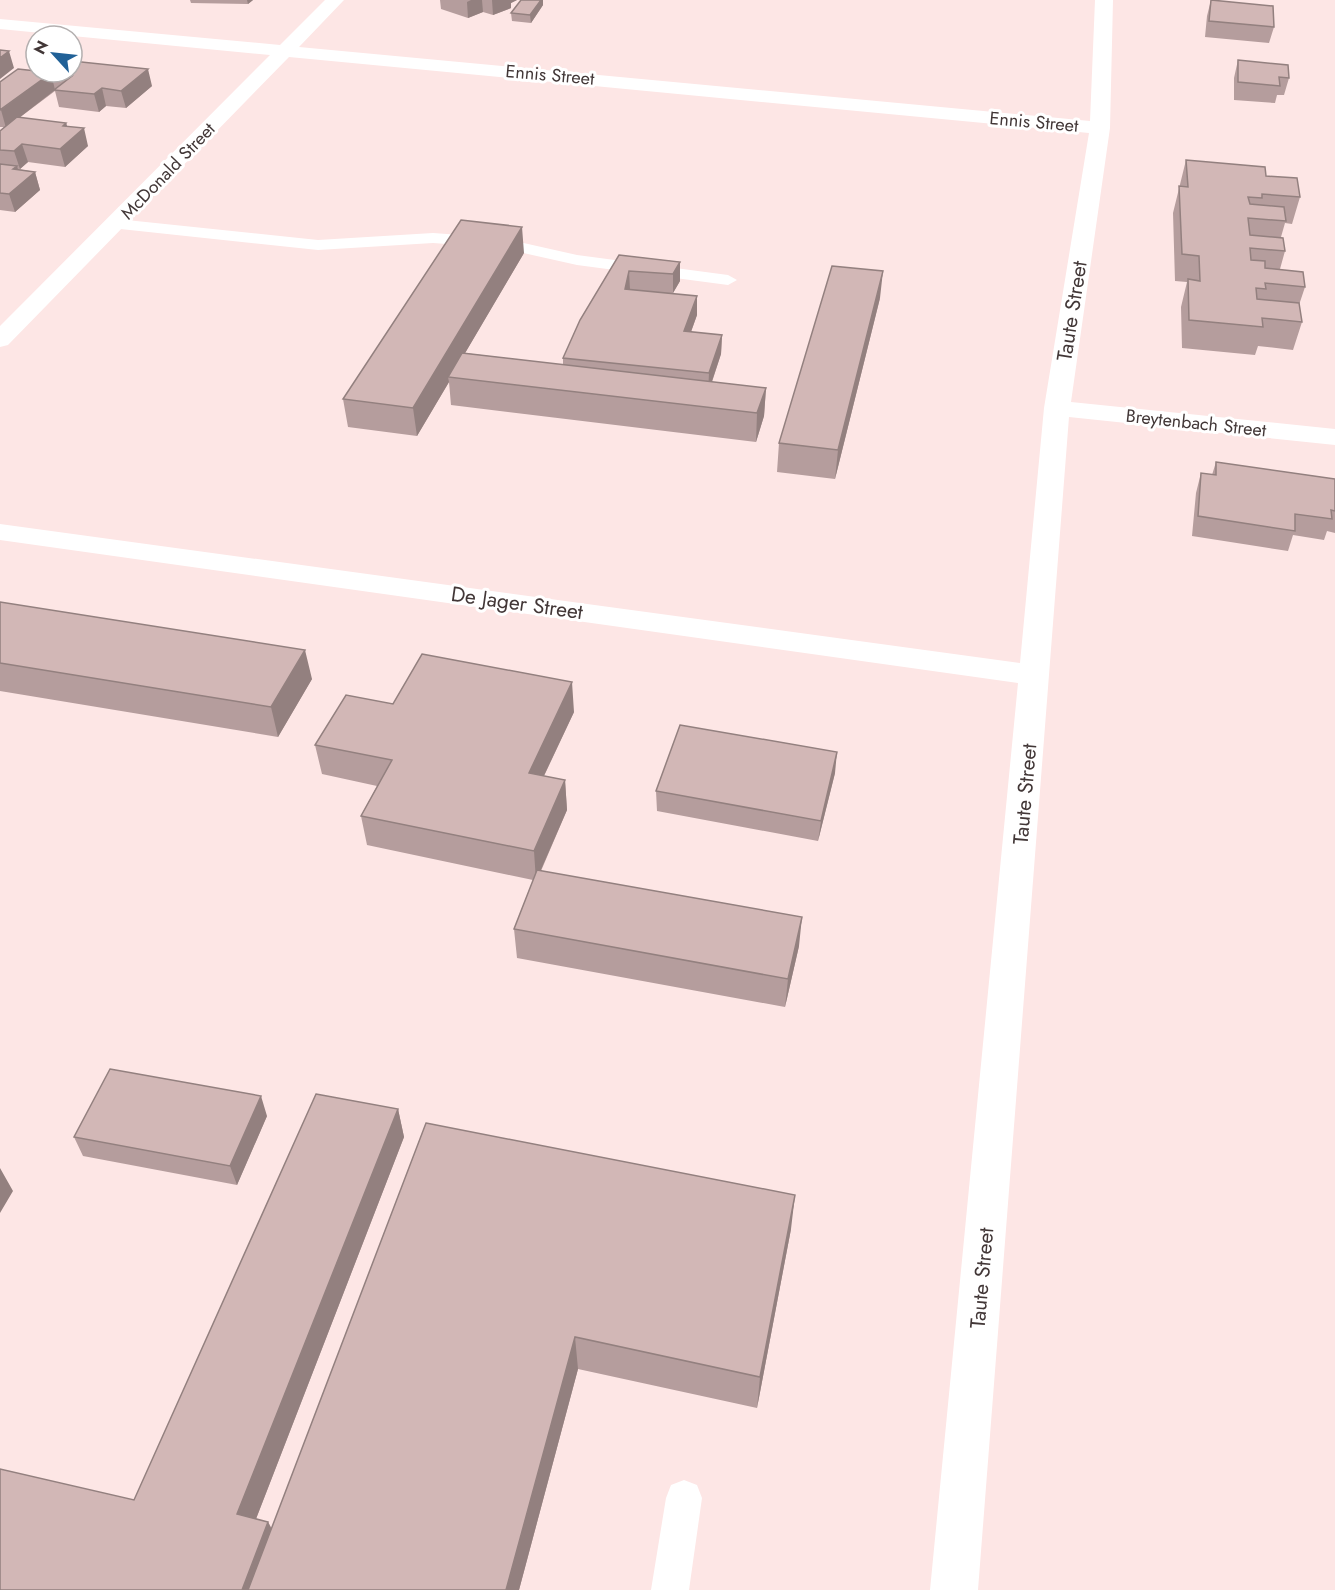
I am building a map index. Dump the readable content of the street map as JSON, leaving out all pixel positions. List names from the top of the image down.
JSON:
{
  "streets": {
    "street": [
      "Ennis Street",
      "McDonald Street",
      "Taute Street",
      "Breytenbach Street",
      "De Jager Street"
    ]
  },
  "crossings": [
    ["Ennis Street", "McDonald Street"],
    ["Ennis Street", "Taute Street"],
    ["Taute Street", "Breytenbach Street"],
    ["Taute Street", "De Jager Street"]
  ],
  "north": "top left"
}
